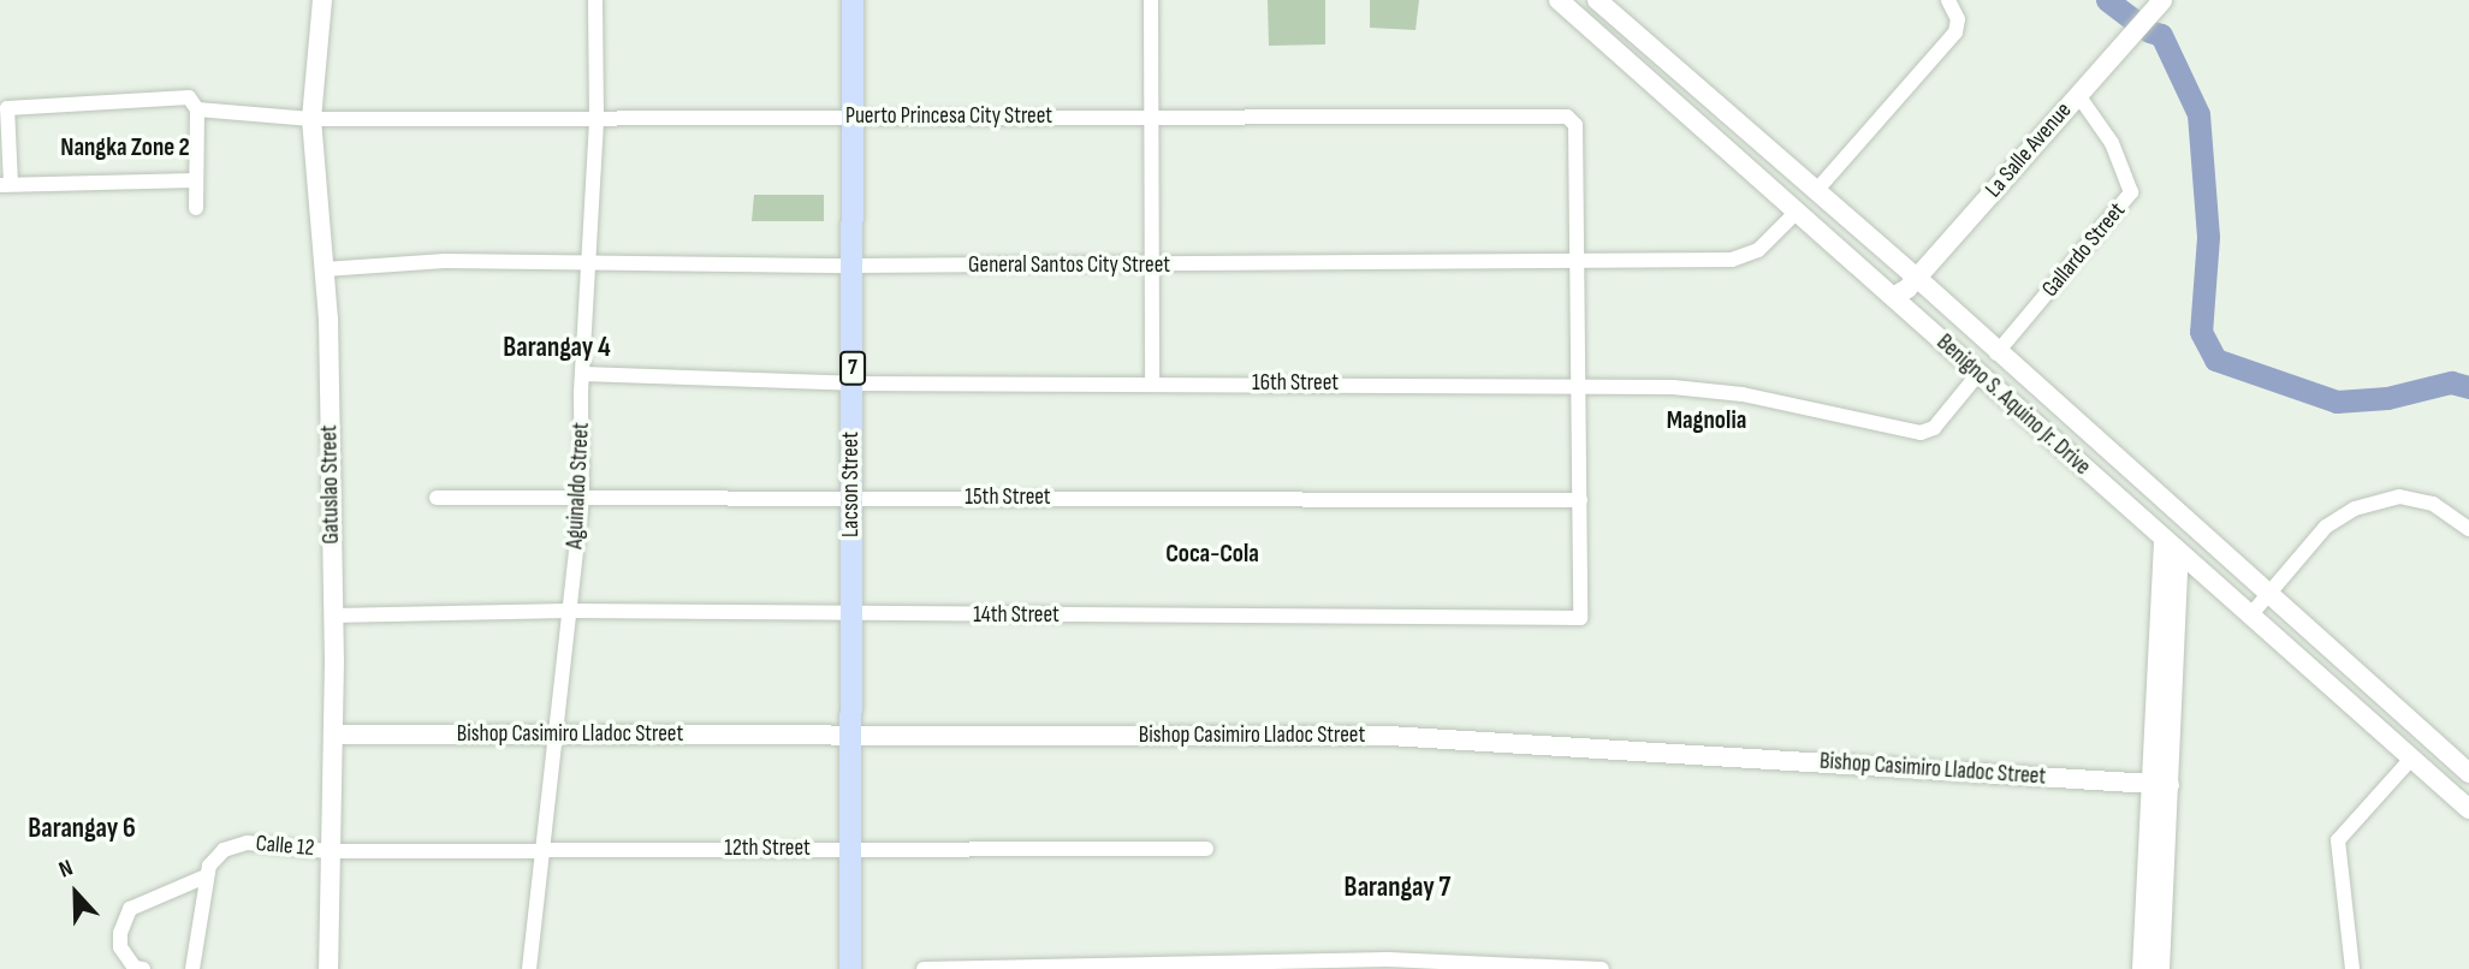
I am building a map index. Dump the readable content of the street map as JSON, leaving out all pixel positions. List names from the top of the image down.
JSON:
{
  "streets": {
    "main road": [
      "La Salle Avenue",
      "7",
      "Benigno S. Aquino Jr. Drive",
      "Gatuslao Street",
      "Lacson Street",
      "Bishop Casimiro Lladoc Street"
    ],
    "street": [
      "Puerto Princesa City Street",
      "Gallardo Street",
      "General Santos City Street",
      "16th Street",
      "Aguinaldo Street",
      "15th Street",
      "14th Street",
      "Calle 12",
      "12th Street"
    ]
  },
  "crossings": [
    ["Puerto Princesa City Street", "General Santos City Street"],
    ["Puerto Princesa City Street", "Gatuslao Street"],
    ["Puerto Princesa City Street", "Lacson Street"],
    ["Puerto Princesa City Street", "Aguinaldo Street"],
    ["La Salle Avenue", "Gallardo Street"],
    ["La Salle Avenue", "Benigno S. Aquino Jr. Drive"],
    ["Gallardo Street", "Benigno S. Aquino Jr. Drive"],
    ["General Santos City Street", "Benigno S. Aquino Jr. Drive"],
    ["General Santos City Street", "Gatuslao Street"],
    ["General Santos City Street", "Lacson Street"],
    ["General Santos City Street", "Aguinaldo Street"],
    ["16th Street", "Benigno S. Aquino Jr. Drive"],
    ["16th Street", "Lacson Street"],
    ["16th Street", "Aguinaldo Street"],
    ["Gatuslao Street", "14th Street"],
    ["Gatuslao Street", "Bishop Casimiro Lladoc Street"],
    ["Gatuslao Street", "Calle 12"],
    ["Gatuslao Street", "12th Street"],
    ["Lacson Street", "15th Street"],
    ["Lacson Street", "14th Street"],
    ["Lacson Street", "Bishop Casimiro Lladoc Street"],
    ["Lacson Street", "12th Street"],
    ["Aguinaldo Street", "15th Street"],
    ["Aguinaldo Street", "14th Street"],
    ["Aguinaldo Street", "Bishop Casimiro Lladoc Street"],
    ["Aguinaldo Street", "12th Street"],
    ["15th Street", "14th Street"],
    ["Calle 12", "12th Street"]
  ],
  "districts": [
    "Nangka Zone 2",
    "Barangay 4",
    "Magnolia",
    "Coca-Cola",
    "Barangay 6",
    "Barangay 7"
  ],
  "north": "top"
}
